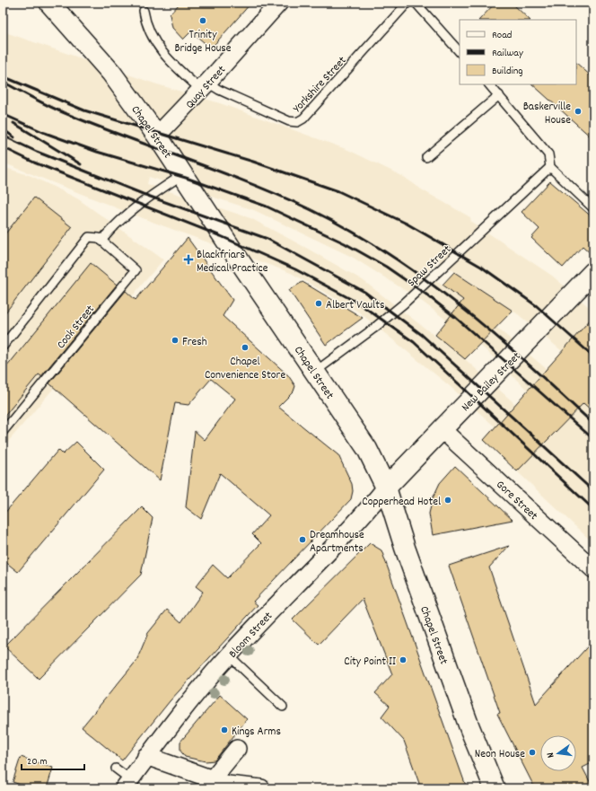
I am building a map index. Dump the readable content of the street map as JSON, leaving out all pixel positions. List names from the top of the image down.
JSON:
{
  "streets": {
    "main road": ["Chapel Street", "New Bailey Street"],
    "street": ["Quay Street", "Gore Street", "Bloom Street"],
    "lane": ["Yorkshire Street", "Spaw Street", "Cook Street"]
  },
  "crossings": [
    ["Yorkshire Street", "Quay Street"],
    ["Quay Street", "Chapel Street"],
    ["Chapel Street", "Spaw Street"],
    ["Chapel Street", "New Bailey Street"],
    ["Chapel Street", "Bloom Street"],
    ["New Bailey Street", "Gore Street"],
    ["New Bailey Street", "Bloom Street"]
  ],
  "places": {
    "other": [
      "Trinity Bridge House",
      "Baskerville House",
      "Albert Vaults",
      "Fresh",
      "Chapel Convenience Store",
      "Copperhead Hotel",
      "Dreamhouse Apartments",
      "City Point II",
      "Kings Arms",
      "Neon House"
    ],
    "health": ["Blackfriars Medical Practice"]
  },
  "legend": ["Road", "Railway", "Building"],
  "scale_bar": "20 m",
  "north": "left"
}
